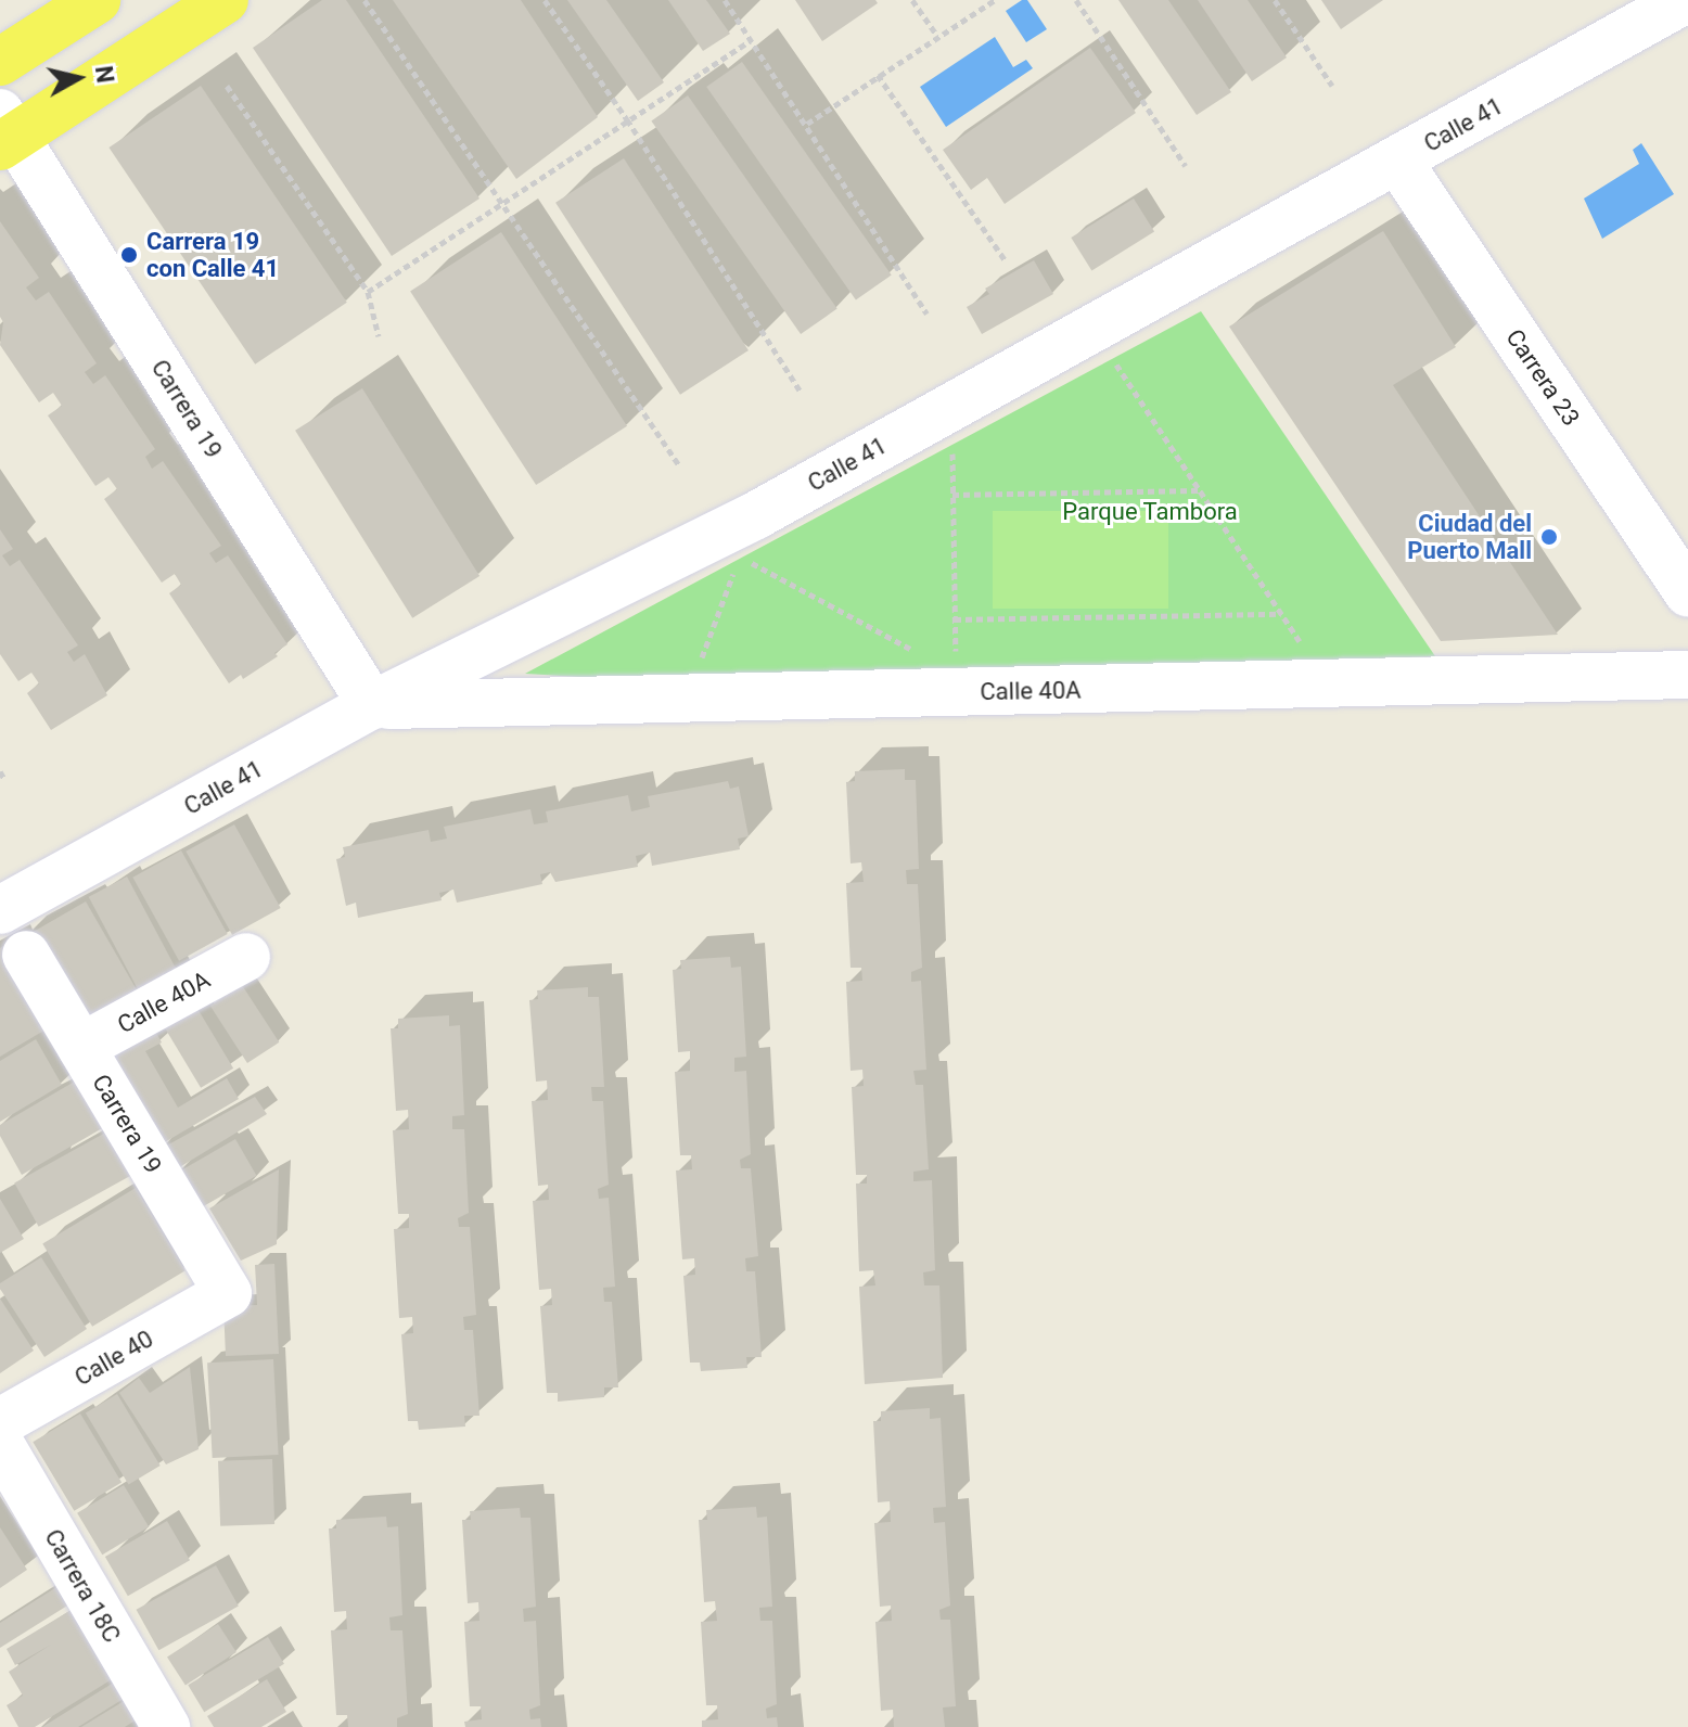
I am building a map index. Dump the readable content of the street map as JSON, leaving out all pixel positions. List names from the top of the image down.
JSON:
{
  "streets": {
    "street": [
      "Calle 41",
      "Carrera 23",
      "Carrera 19",
      "Calle 40A",
      "Calle 40",
      "Carrera 18C"
    ]
  },
  "crossings": [
    ["Calle 41", "Carrera 23"],
    ["Calle 41", "Carrera 19"],
    ["Calle 41", "Calle 40A"],
    ["Carrera 19", "Calle 40A"],
    ["Carrera 19", "Calle 40"]
  ],
  "parks": ["Parque Tambora"],
  "places": ["Carrera 19 con Calle 41", "Ciudad del Puerto Mall"],
  "north": "right"
}
